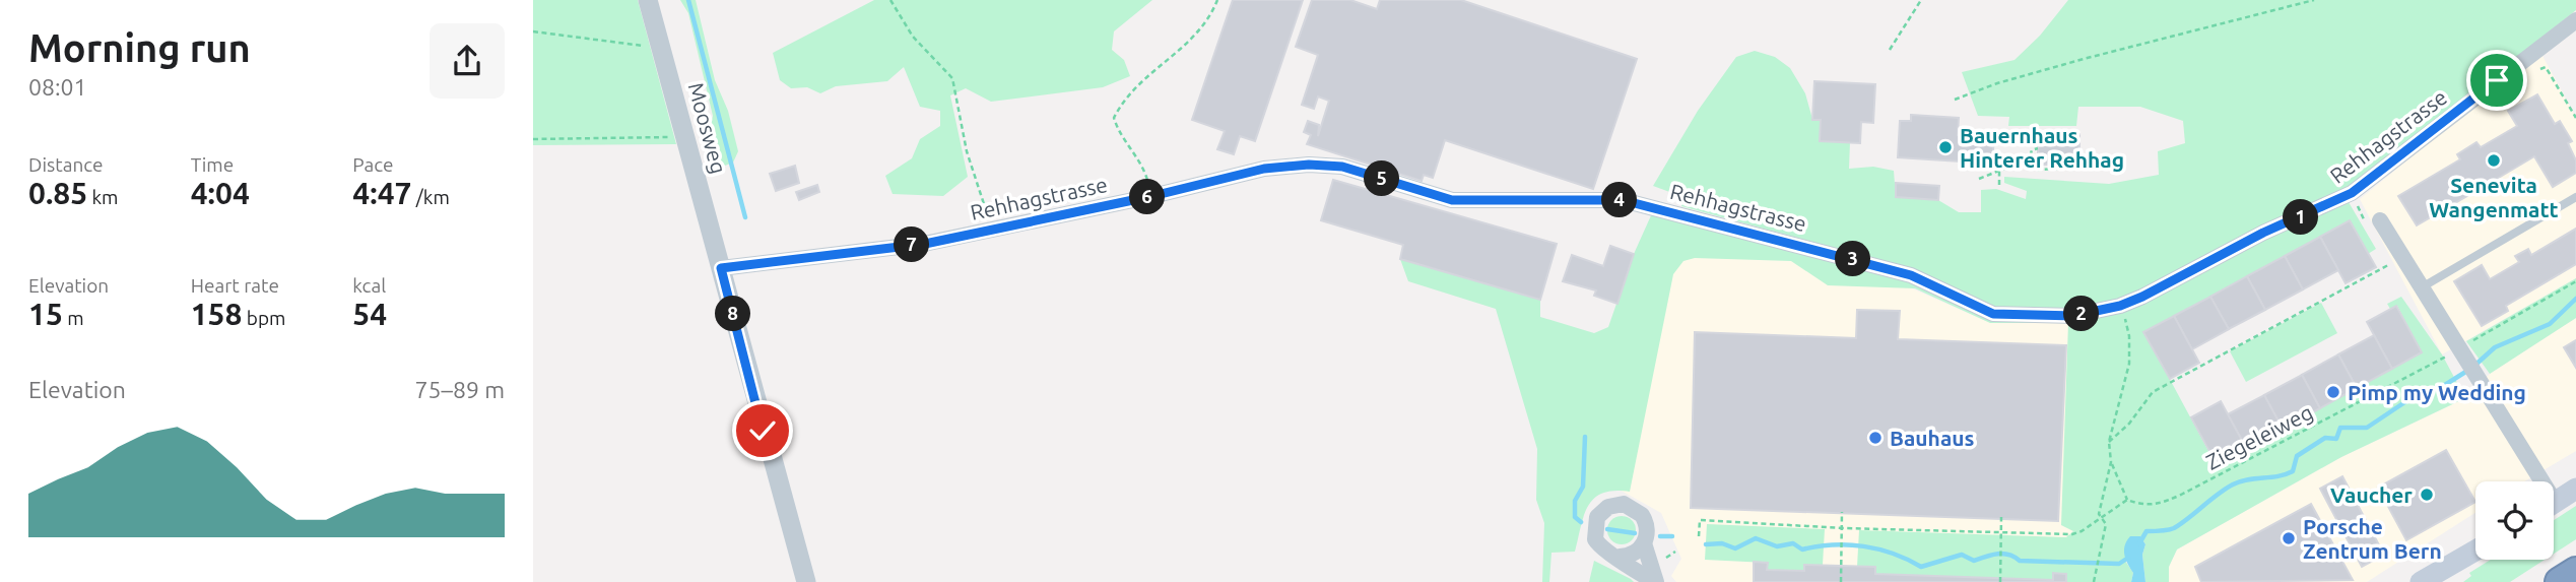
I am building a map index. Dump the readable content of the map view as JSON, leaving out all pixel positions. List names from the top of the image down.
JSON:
{
  "streets": {
    "street": ["Moosweg", "Rehhagstrasse"],
    "path": ["Ziegeleiweg"]
  },
  "crossings": [
    ["Moosweg", "Rehhagstrasse"]
  ],
  "places": [
    "Bauernhaus Hinterer Rehhag",
    "Senevita Wangenmatt",
    "Pimp my Wedding",
    "Bauhaus",
    "Vaucher",
    "Porsche Zentrum Bern"
  ],
  "page": {
    "heading": ["Morning run", "08:01"],
    "stats": [
      ["Distance", "0.85 km"],
      ["Time", "4:04"],
      ["Pace", "4:47 /km"],
      ["Elevation", "15 m"],
      ["Heart rate", "158 bpm"],
      ["kcal", "54"]
    ],
    "pins": [
      "5",
      "6",
      "4",
      "1",
      "7",
      "3",
      "2",
      "8"
    ],
    "chart": ["Elevation", "75–89 m"]
  }
}
